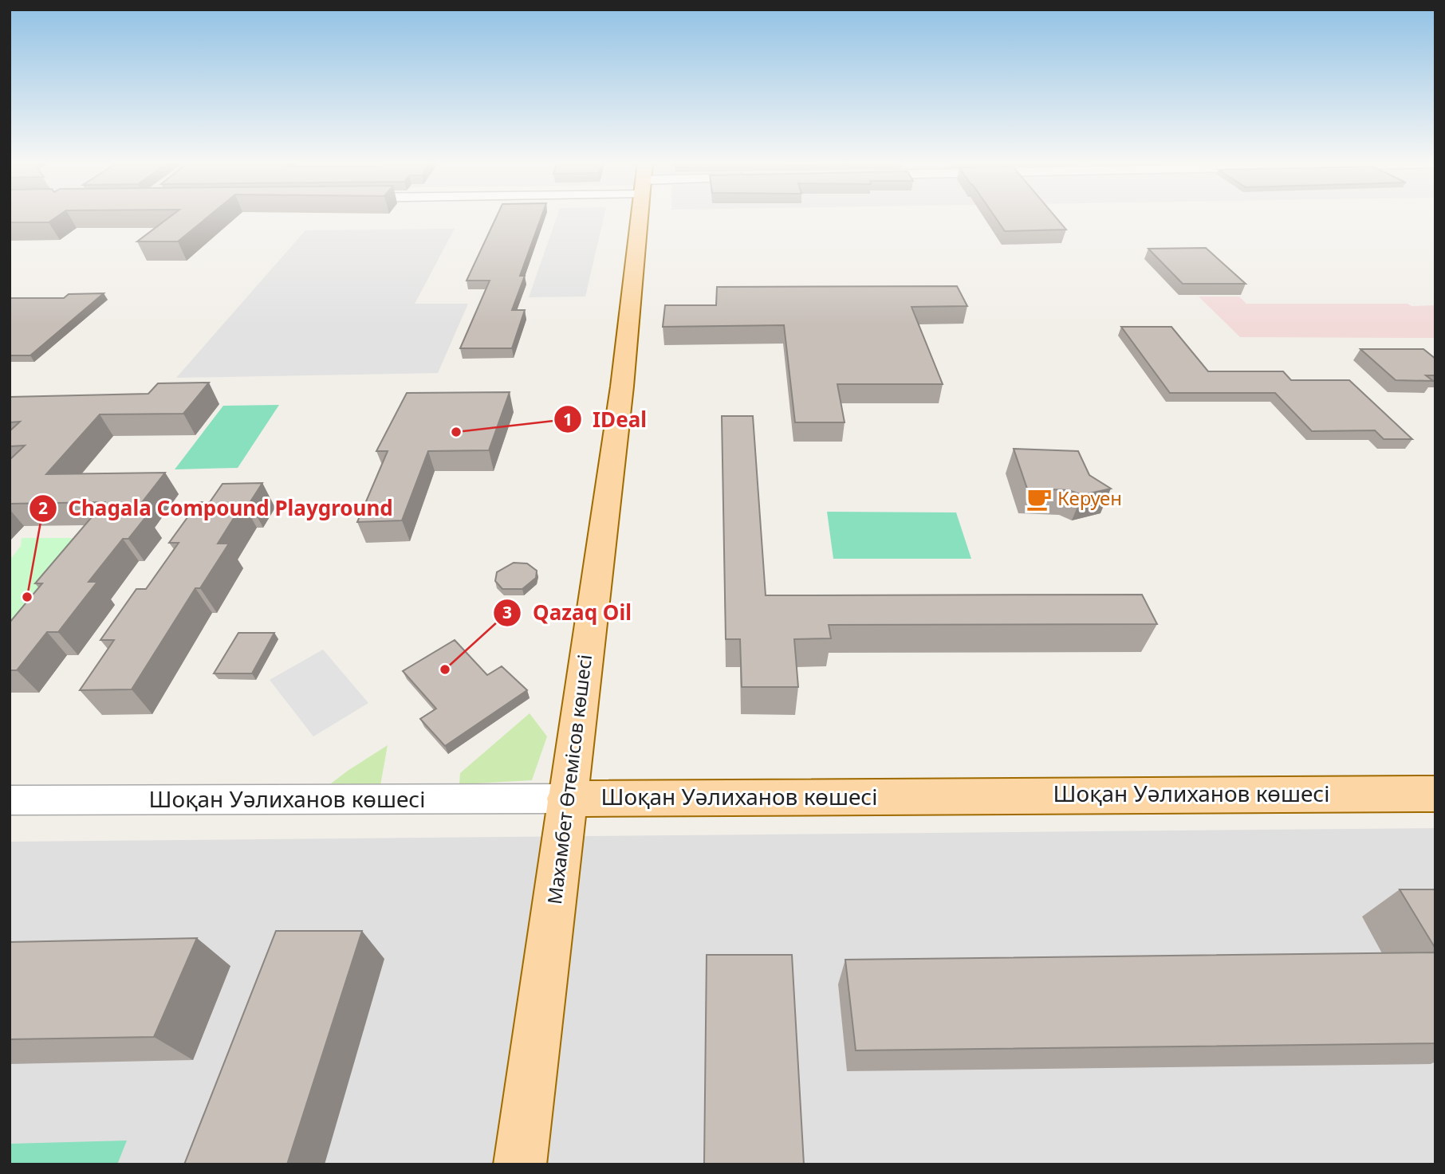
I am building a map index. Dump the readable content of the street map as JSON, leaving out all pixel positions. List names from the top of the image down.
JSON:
{
  "streets": {
    "main road": ["Махамбет Өтемісов көшесі", "Шоқан Уәлиханов көшесі"]
  },
  "crossings": [
    ["Махамбет Өтемісов көшесі", "Шоқан Уәлиханов көшесі"]
  ],
  "places": {
    "other": ["IDeal", "Chagala Compound Playground", "Qazaq Oil"],
    "cafe": ["Керуен"]
  }
}
